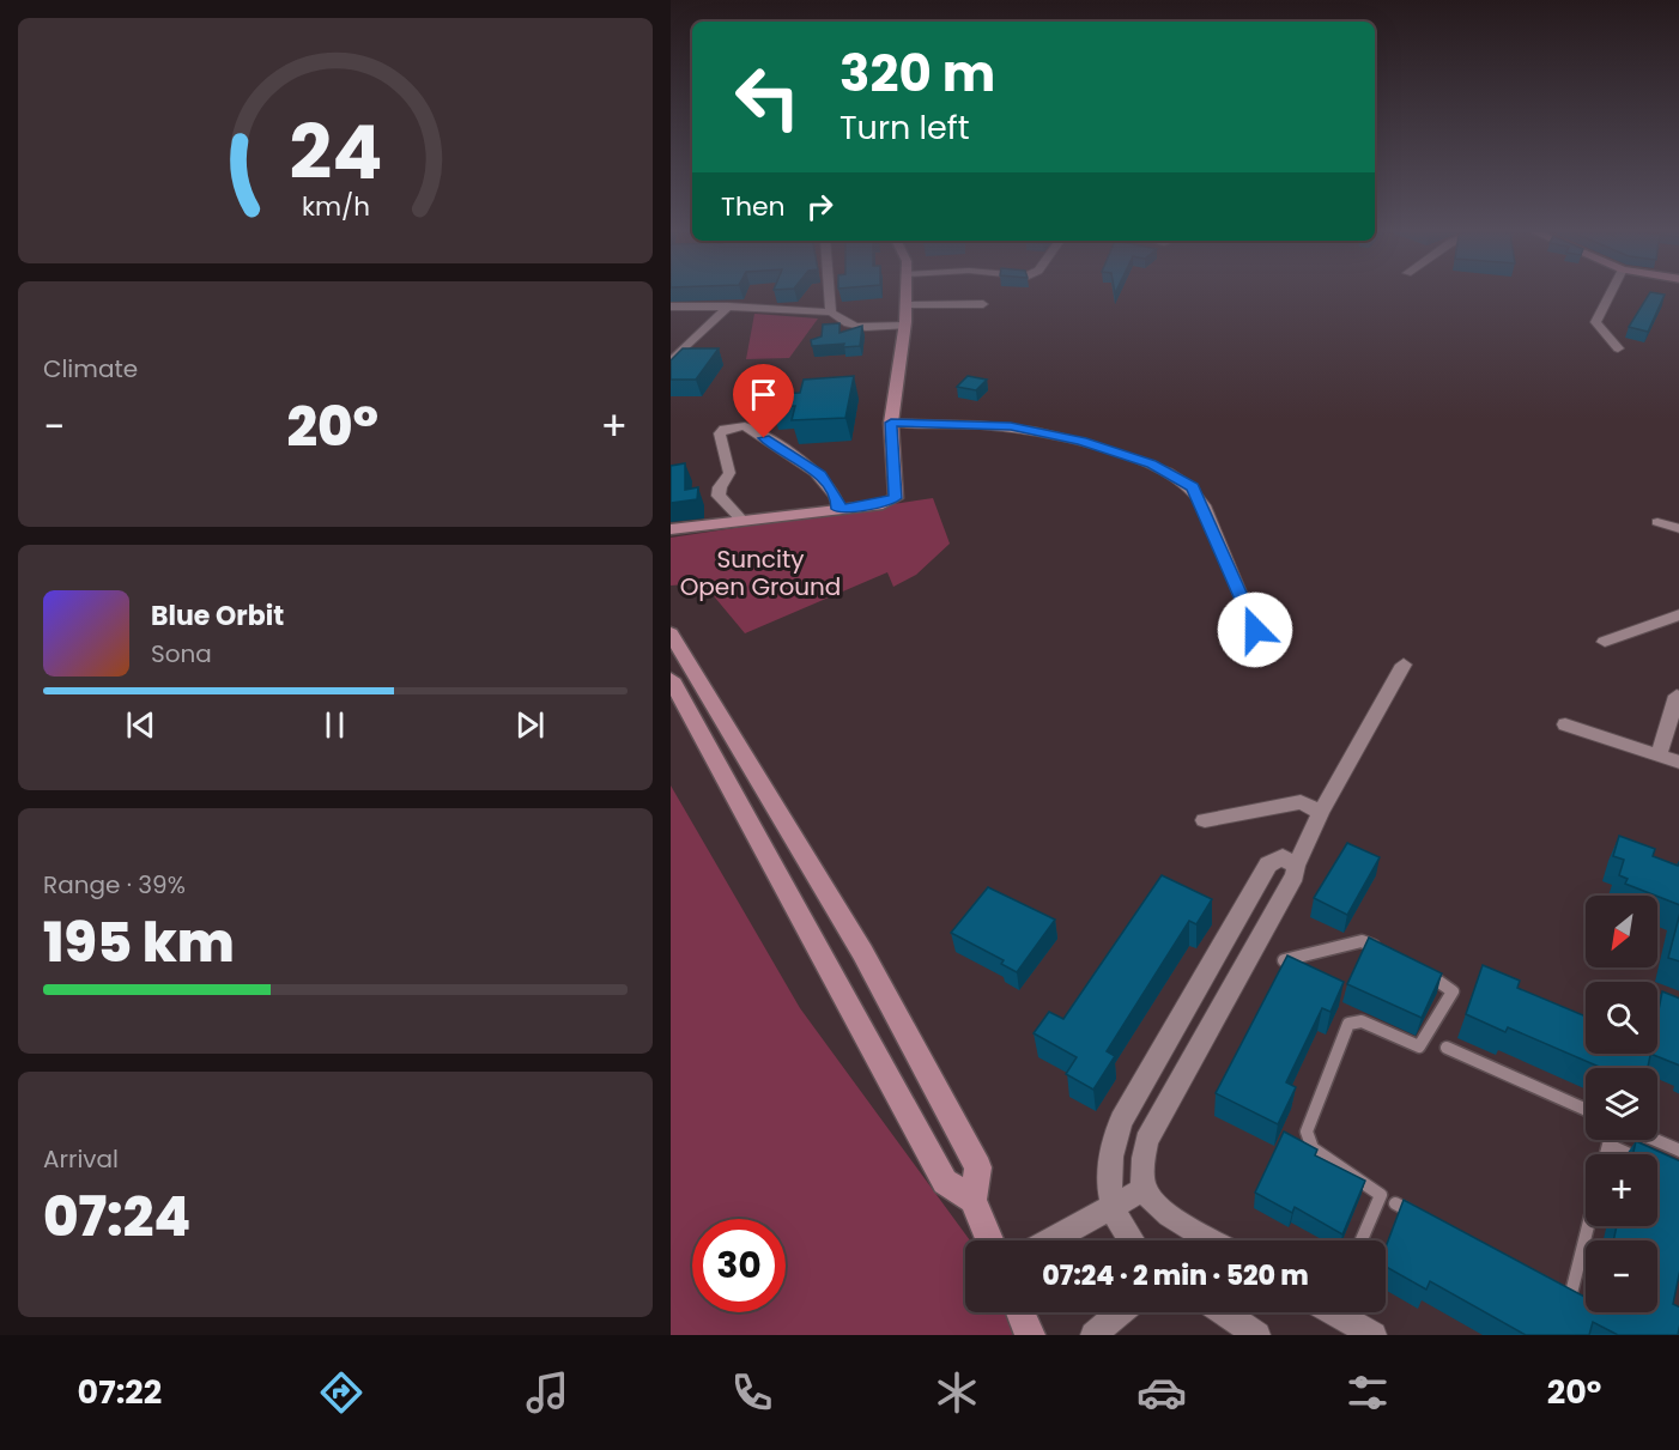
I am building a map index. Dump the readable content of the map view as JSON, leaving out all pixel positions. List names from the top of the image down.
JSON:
{
  "parks": ["Suncity Open Ground"],
  "north": "bottom left",
  "page": {
    "turn": ["320 m", "Turn left"],
    "then": "Then",
    "tile": [
      "Climate",
      ["Range · 39%", "195 km"],
      ["Arrival", "07:24"]
    ],
    "heat": ["−", "20°", "+"],
    "song": ["Blue Orbit", "Sona"],
    "map_buttons": ["+", "−"],
    "limit": "30",
    "trip": "07:24 · 2 min · 520 m",
    "tabs": ["07:22", "20°"],
    "gauge": ["24", "km/h"]
  }
}
